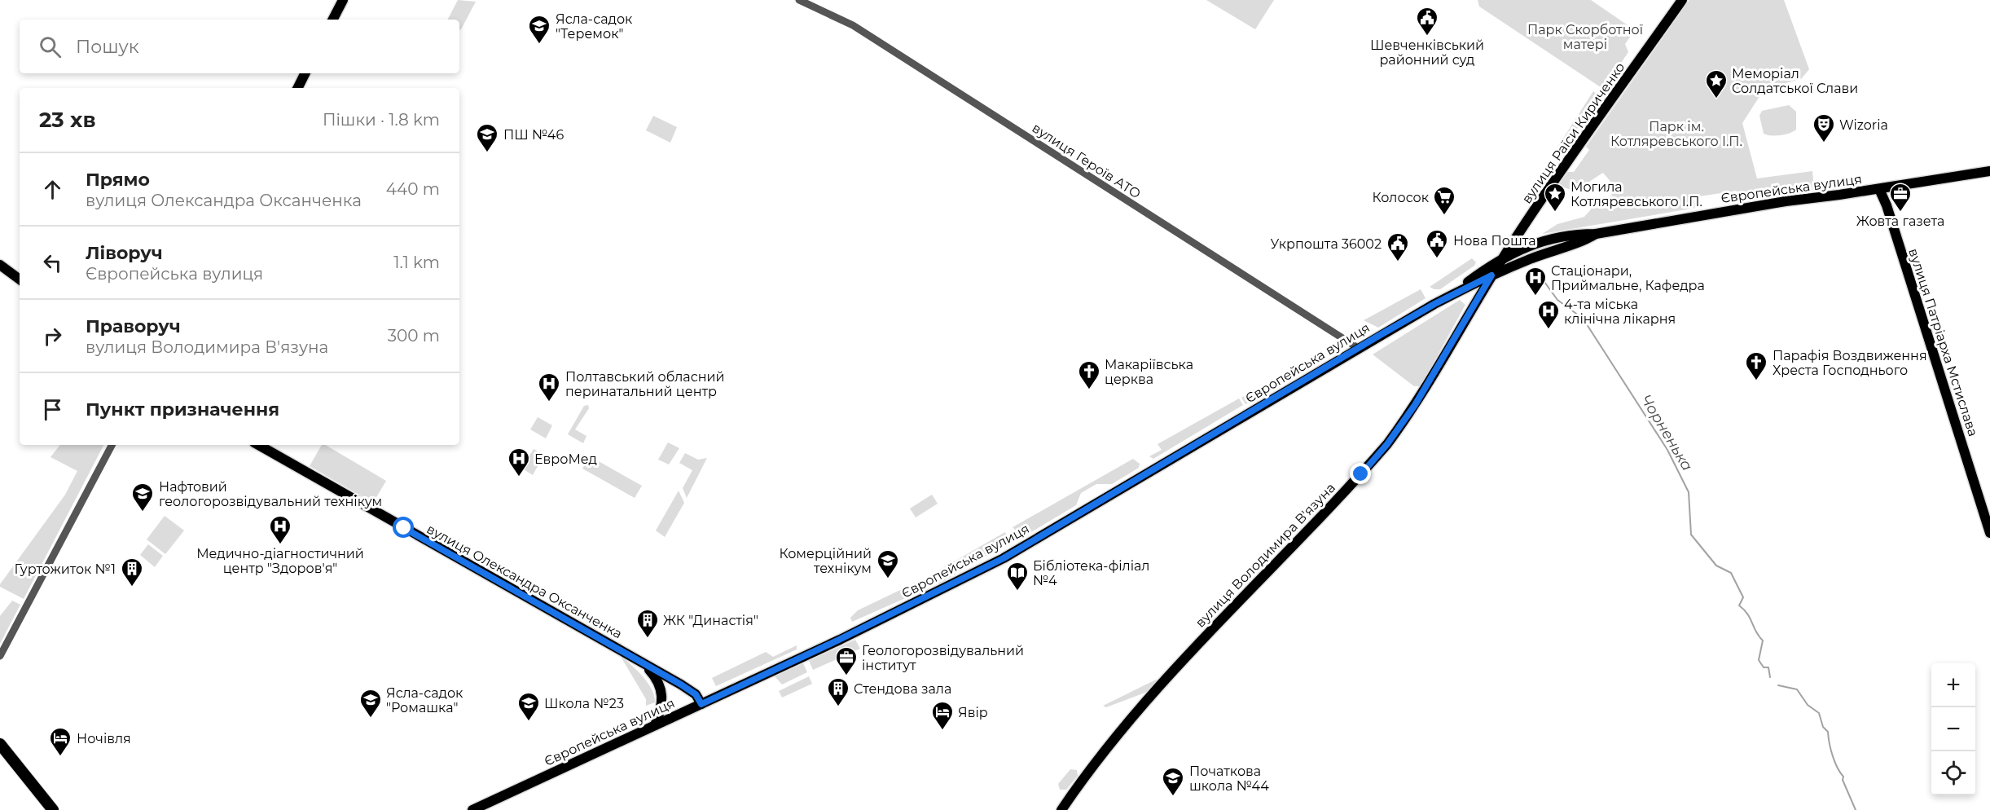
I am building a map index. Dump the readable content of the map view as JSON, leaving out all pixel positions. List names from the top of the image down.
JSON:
{
  "streets": {
    "main road": [
      "вулиця Раїси Кириченко",
      "Європейська вулиця",
      "вулиця Патріарха Мстислава",
      "вулиця Володимира В'язуна",
      "вулиця Олександра Оксанченка"
    ],
    "street": ["вулиця Героїв АТО"]
  },
  "crossings": [
    ["вулиця Раїси Кириченко", "вулиця Володимира В'язуна"],
    ["вулиця Героїв АТО", "Європейська вулиця"],
    ["Європейська вулиця", "вулиця Патріарха Мстислава"],
    ["Європейська вулиця", "вулиця Володимира В'язуна"],
    ["Європейська вулиця", "вулиця Олександра Оксанченка"]
  ],
  "water": ["Чорненька"],
  "parks": ["Парк Скорботної матері", "Парк ім. Котляревського І.П."],
  "places": {
    "public building": ["Шевченківський районний суд", "Нова Пошта", "Укрпошта 36002"],
    "school or university": [
      "Ясла-садок \"Теремок\"",
      "ПШ №46",
      "Нафтовий геологорозвідувальний технікум",
      "Комерційний технікум",
      "Ясла-садок \"Ромашка\"",
      "Школа №23",
      "Початкова школа №44"
    ],
    "place": ["Меморіал Солдатської Слави", "Могила Котляревського І.П."],
    "theatre": ["Wizoria"],
    "office": ["Жовта газета", "Геологорозвідувальний інститут"],
    "supermarket": ["Колосок"],
    "hospital": [
      "Стаціонари, Приймальне, Кафедра",
      "4-та міська клінічна лікарня",
      "Полтавський обласний перинатальний центр",
      "ЕвроМед",
      "Медично-діагностичний центр \"Здоров'я\""
    ],
    "church": ["Парафія Воздвиження Хреста Господнього", "Макаріївська церква"],
    "building": ["Гуртожиток №1", "ЖК \"Династія\"", "Стендова зала"],
    "library": ["Бібліотека-філіал №4"],
    "hotel": ["Явір", "Ночівля"]
  },
  "page": {
    "search": "Пошук",
    "heading": ["23 хв", "Пішки · 1.8 km"],
    "list": [
      ["Прямо", "вулиця Олександра Оксанченка", "440 m"],
      ["Ліворуч", "Європейська вулиця", "1.1 km"],
      ["Праворуч", "вулиця Володимира В'язуна", "300 m"],
      "Пункт призначення"
    ],
    "map_buttons": ["+", "−"]
  }
}
